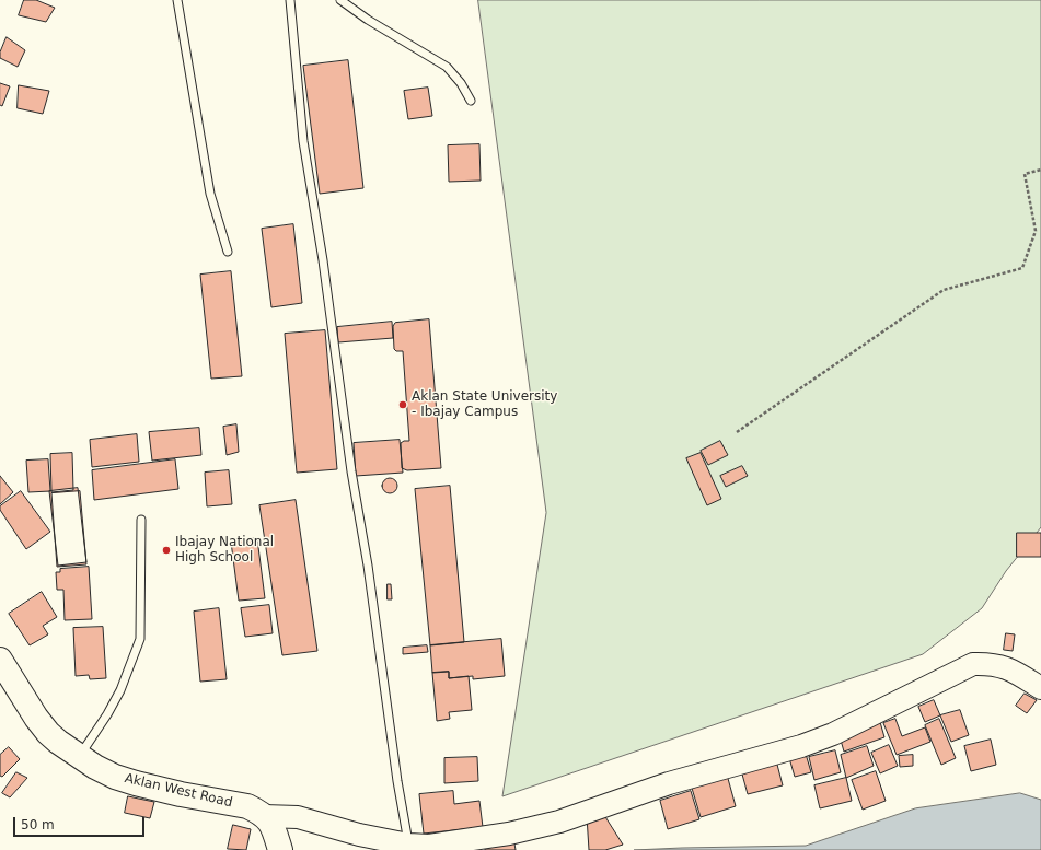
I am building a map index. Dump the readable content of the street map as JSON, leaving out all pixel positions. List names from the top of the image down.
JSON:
{
  "streets": {
    "main road": ["Aklan West Road"]
  },
  "places": ["Aklan State University - Ibajay Campus", "Ibajay National High School"],
  "scale_bar": "50 m"
}
